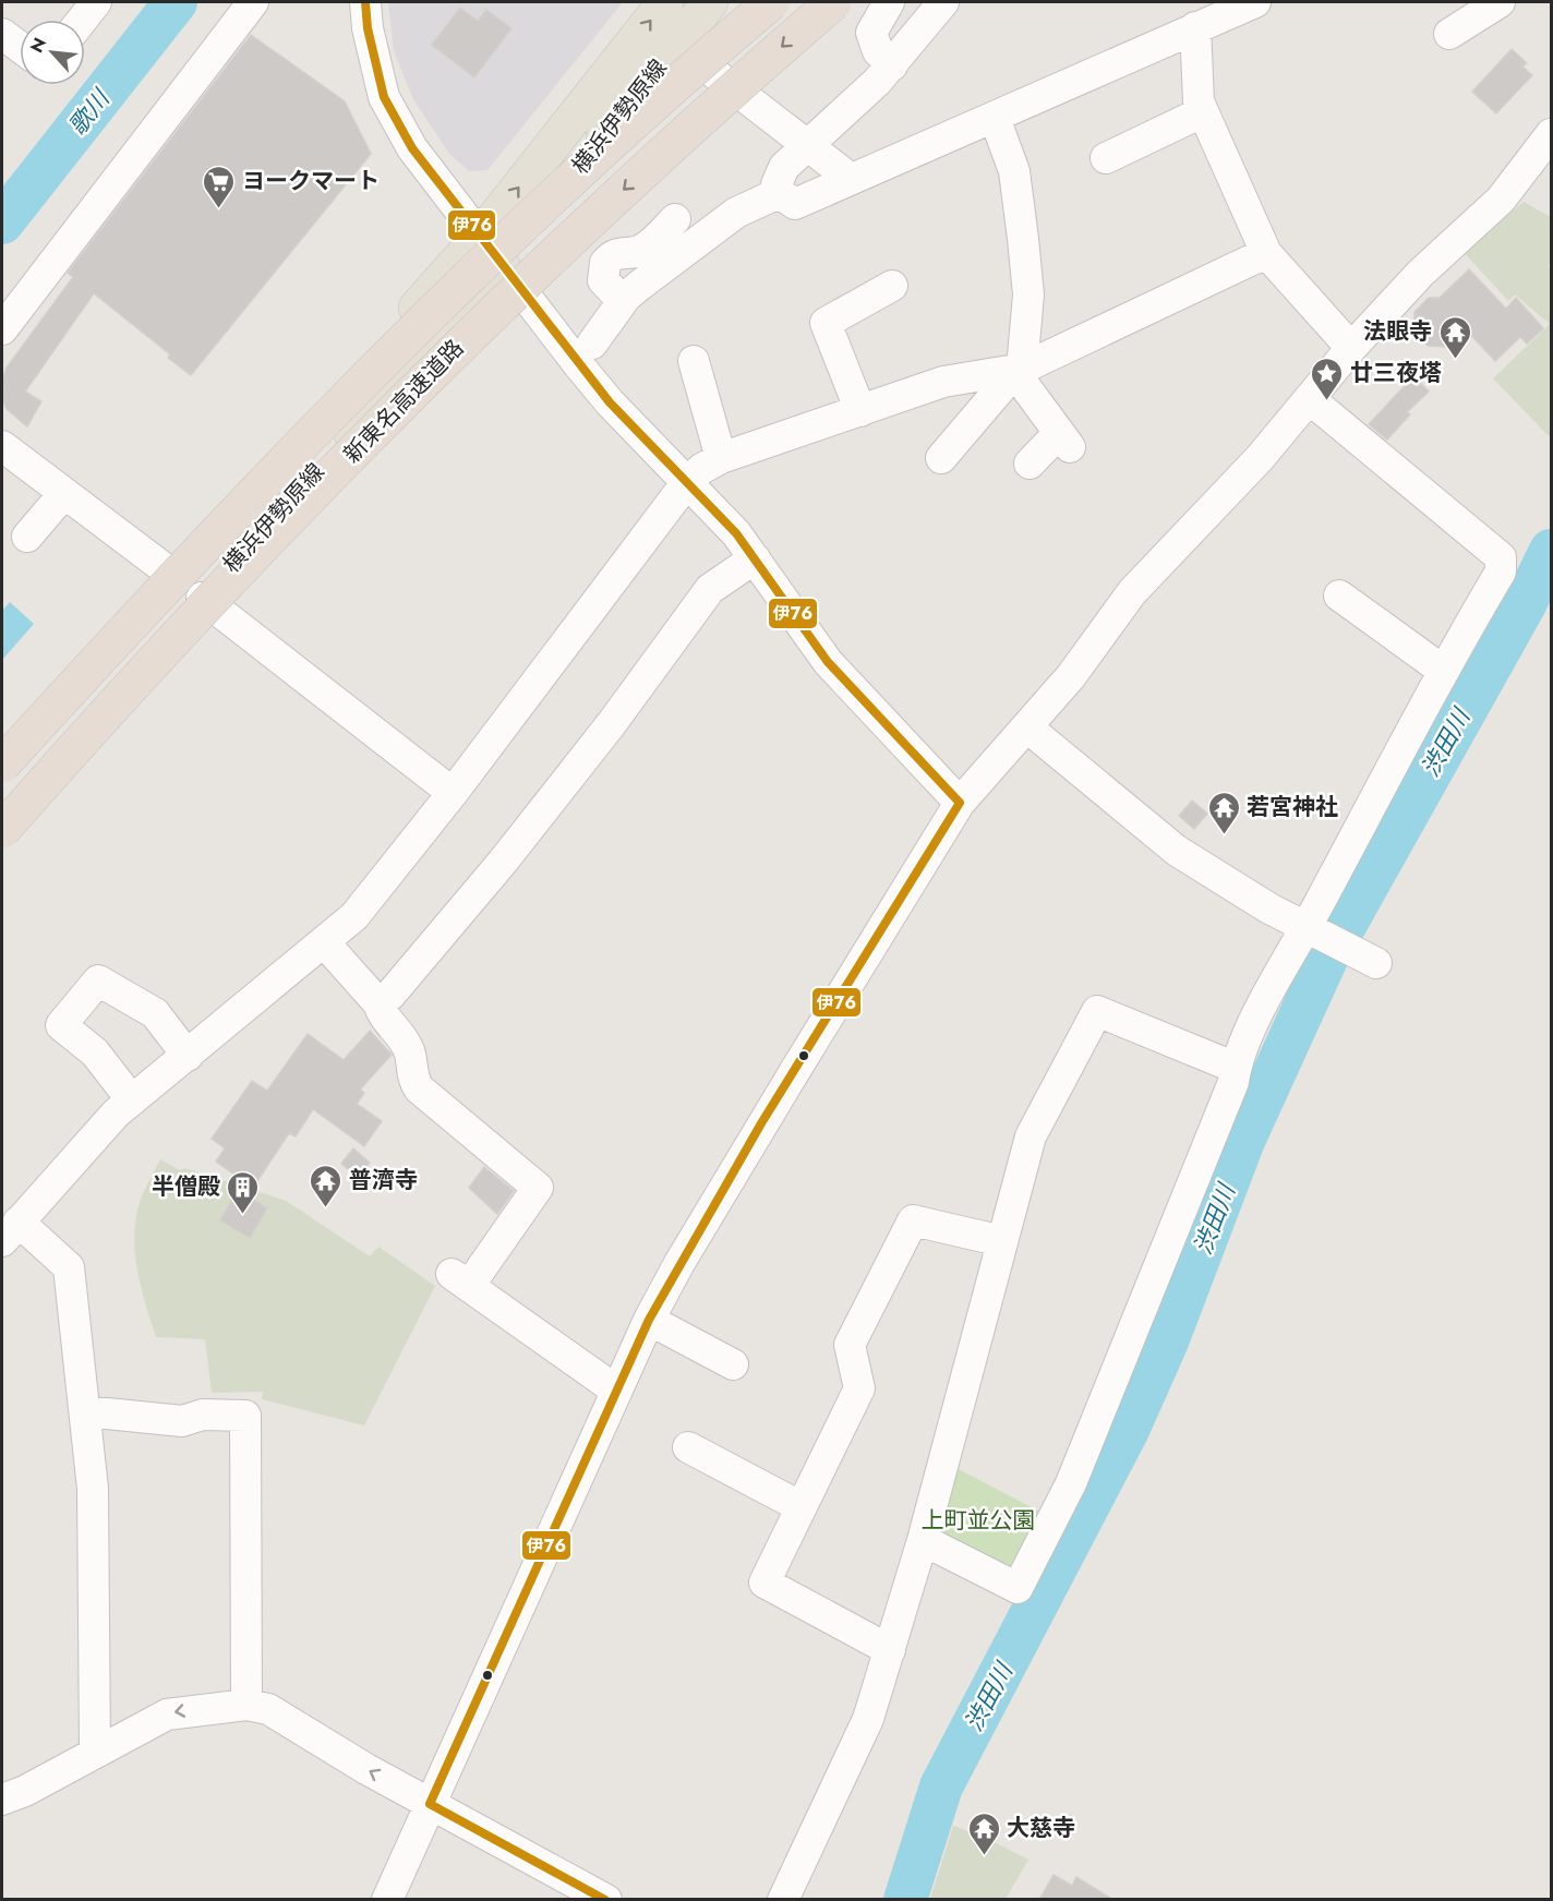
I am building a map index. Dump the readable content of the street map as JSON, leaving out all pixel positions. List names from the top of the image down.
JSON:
{
  "streets": {
    "highway": ["新東名高速道路"],
    "main road": ["横浜伊勢原線"]
  },
  "crossings": [
    ["横浜伊勢原線", "新東名高速道路"]
  ],
  "water": ["歌川", "渋田川"],
  "parks": ["上町並公園"],
  "places": {
    "supermarket": ["ヨークマート"],
    "temple": [
      "法眼寺",
      "若宮神社",
      "普濟寺",
      "大慈寺"
    ],
    "place": ["廿三夜塔"],
    "building": ["半僧殿"]
  },
  "lines": ["transit line 伊76"],
  "north": "top left"
}
